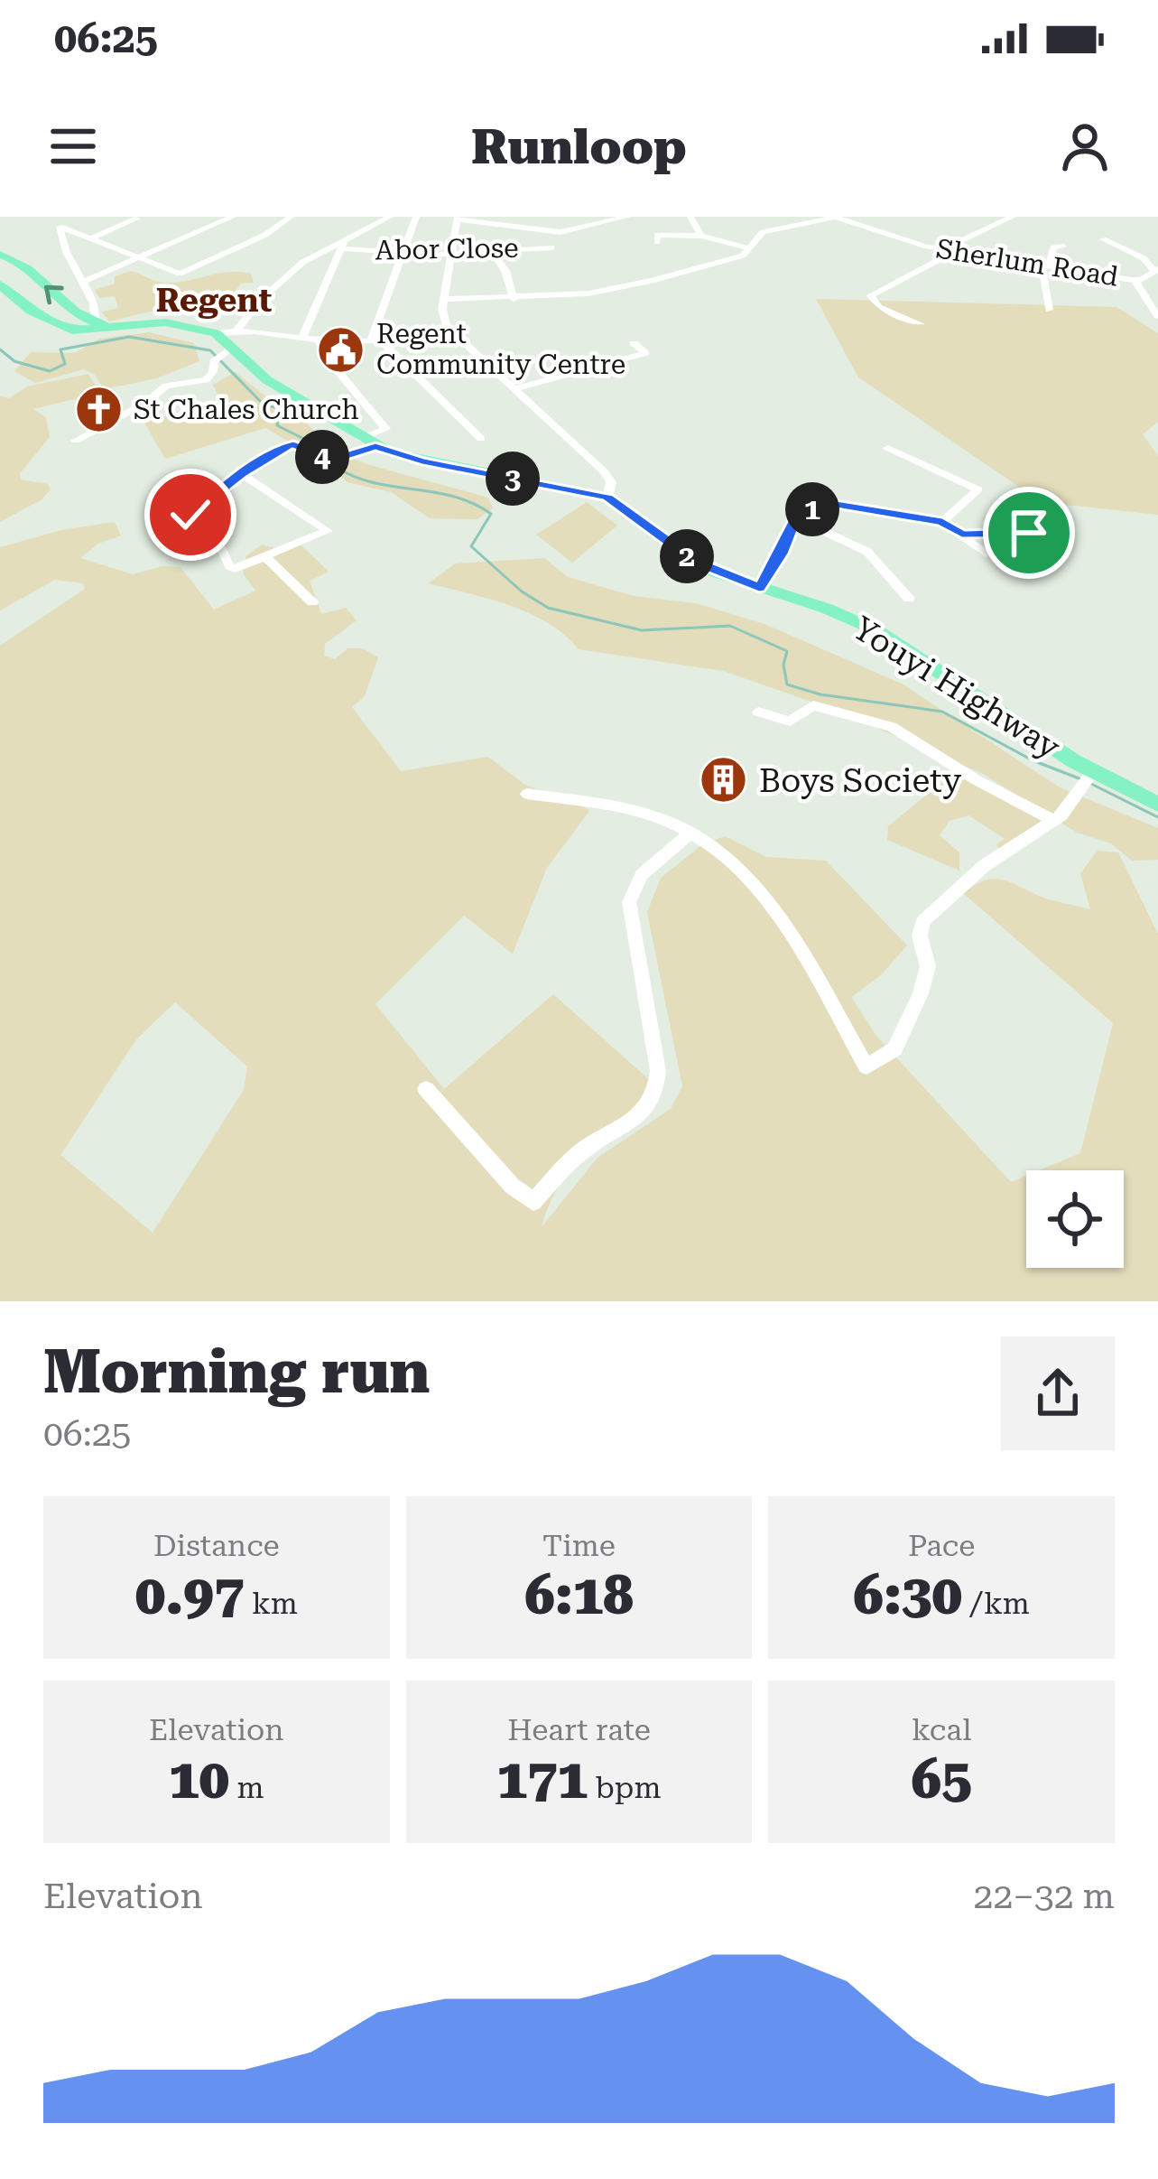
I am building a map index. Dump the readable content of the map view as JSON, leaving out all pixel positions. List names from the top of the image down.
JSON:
{
  "streets": {
    "main road": ["Youyi Highway"],
    "street": ["Abor Close", "Sherlum Road"]
  },
  "districts": ["Regent"],
  "places": {
    "public building": ["Regent Community Centre"],
    "church": ["St Chales Church"],
    "building": ["Boys Society"]
  },
  "page": {
    "status": "06:25",
    "header": "Runloop",
    "pins": [
      "4",
      "3",
      "1",
      "2"
    ],
    "heading": ["Morning run", "06:25"],
    "stats": [
      ["Distance", "0.97 km"],
      ["Time", "6:18"],
      ["Pace", "6:30 /km"],
      ["Elevation", "10 m"],
      ["Heart rate", "171 bpm"],
      ["kcal", "65"]
    ],
    "chart": ["Elevation", "22–32 m"]
  }
}
